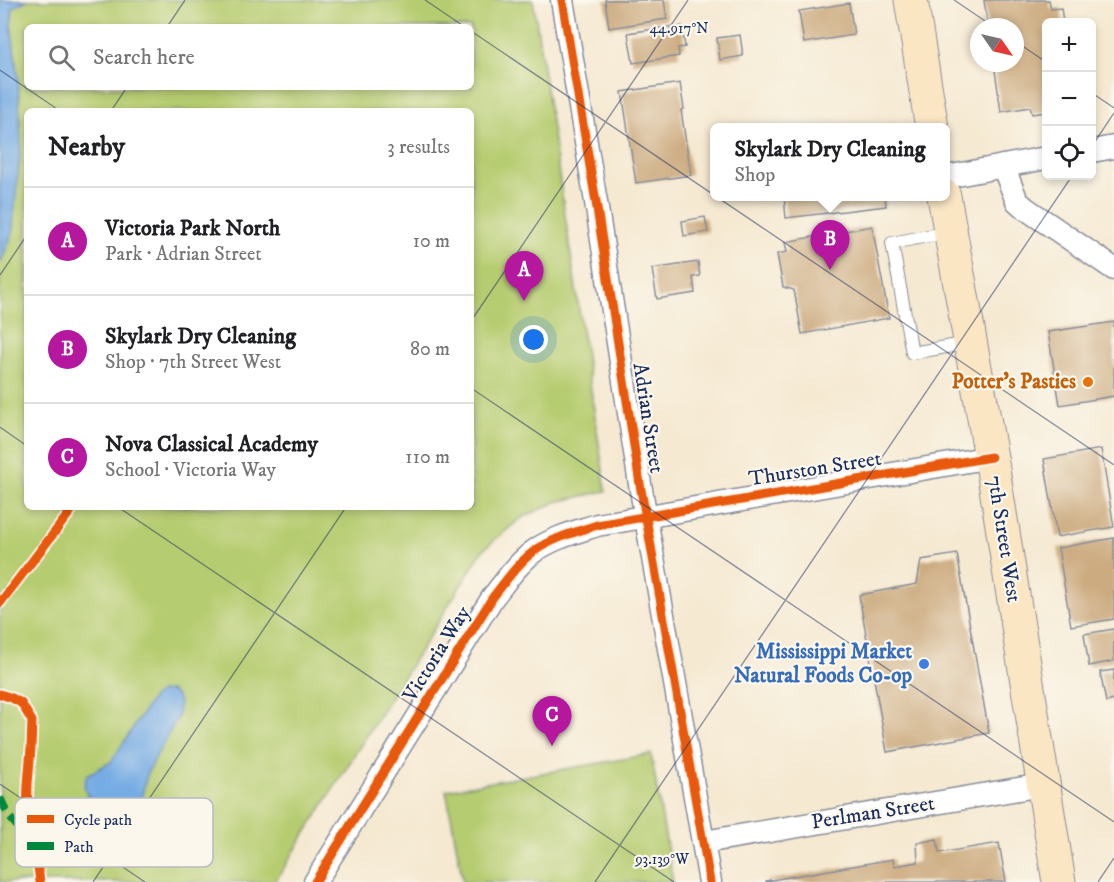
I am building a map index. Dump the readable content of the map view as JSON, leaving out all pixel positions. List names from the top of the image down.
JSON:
{
  "streets": {
    "main road": ["7th Street West"],
    "street": [
      "Adrian Street",
      "Thurston Street",
      "Victoria Way",
      "Perlman Street"
    ]
  },
  "crossings": [
    ["Adrian Street", "Thurston Street"],
    ["Adrian Street", "Victoria Way"],
    ["Adrian Street", "Perlman Street"],
    ["Thurston Street", "7th Street West"],
    ["Thurston Street", "Victoria Way"],
    ["7th Street West", "Perlman Street"]
  ],
  "places": ["Potter's Pasties", "Mississippi Market Natural Foods Co-op"],
  "legend": ["Cycle path", "Path"],
  "north": "bottom right",
  "page": {
    "map_buttons": ["+", "−"],
    "search": "Search here",
    "heading": ["Nearby", "3 results"],
    "popup": ["Skylark Dry Cleaning", "Shop"],
    "list": [
      {
        "mark": "A",
        "name": "Victoria Park North",
        "note": "Park · Adrian Street",
        "value": "10 m"
      },
      {
        "mark": "B",
        "name": "Skylark Dry Cleaning",
        "note": "Shop · 7th Street West",
        "value": "80 m"
      },
      {
        "mark": "C",
        "name": "Nova Classical Academy",
        "note": "School · Victoria Way",
        "value": "110 m"
      }
    ],
    "pins": ["B", "A", "C"]
  },
  "coordinates": ["44.917°N", "93.139°W"]
}
